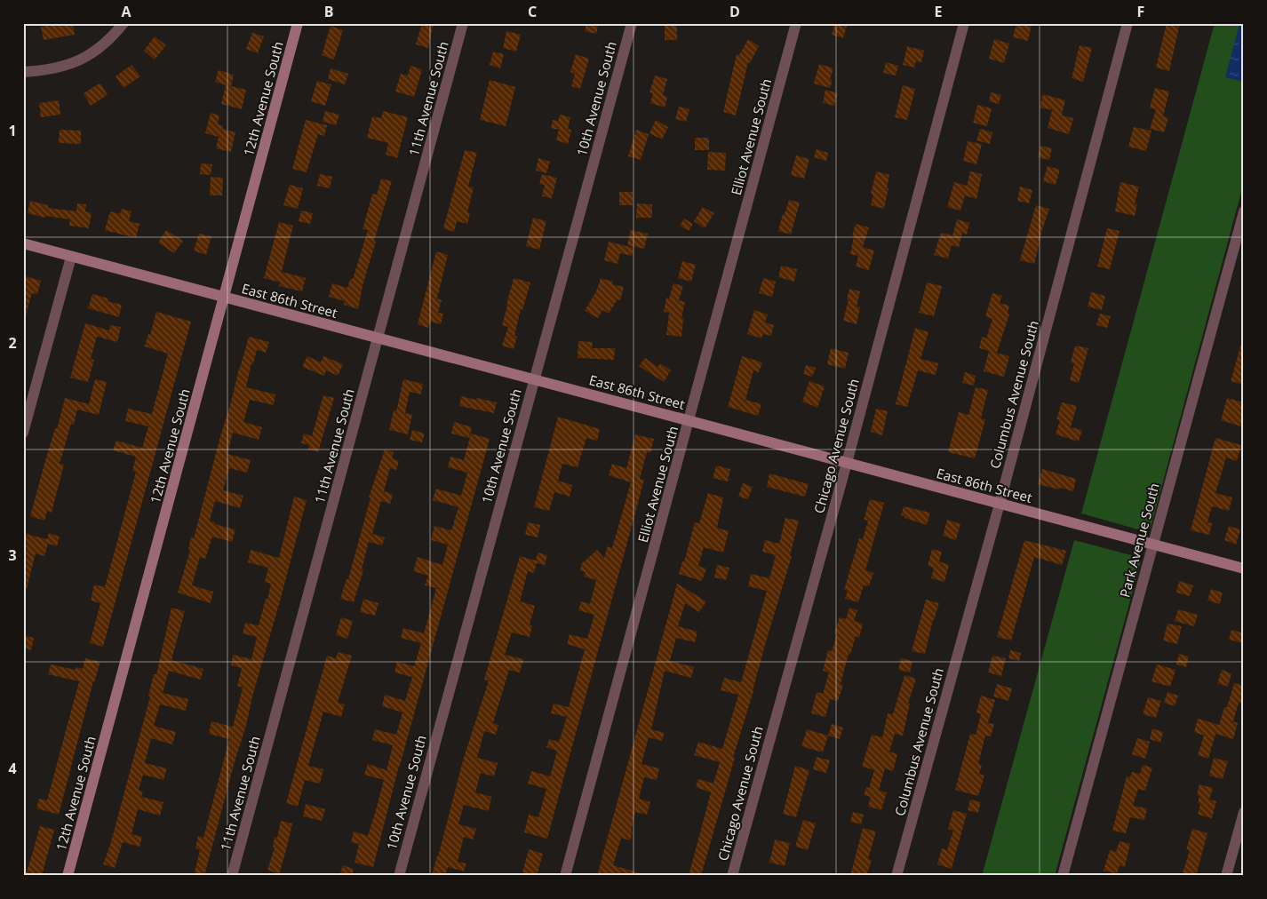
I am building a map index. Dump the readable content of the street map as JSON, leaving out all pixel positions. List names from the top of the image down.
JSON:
{
  "streets": {
    "street": [
      "12th Avenue South",
      "11th Avenue South",
      "10th Avenue South",
      "Elliot Avenue South",
      "East 86th Street",
      "Columbus Avenue South",
      "Chicago Avenue South",
      "Park Avenue South"
    ]
  },
  "crossings": [
    ["12th Avenue South", "East 86th Street"],
    ["11th Avenue South", "East 86th Street"],
    ["10th Avenue South", "East 86th Street"],
    ["Elliot Avenue South", "East 86th Street"],
    ["East 86th Street", "Columbus Avenue South"],
    ["East 86th Street", "Chicago Avenue South"],
    ["East 86th Street", "Park Avenue South"]
  ],
  "grid": {
    "columns": [
      "A",
      "B",
      "C",
      "D",
      "E",
      "F"
    ],
    "rows": [
      "1",
      "2",
      "3",
      "4"
    ]
  }
}
